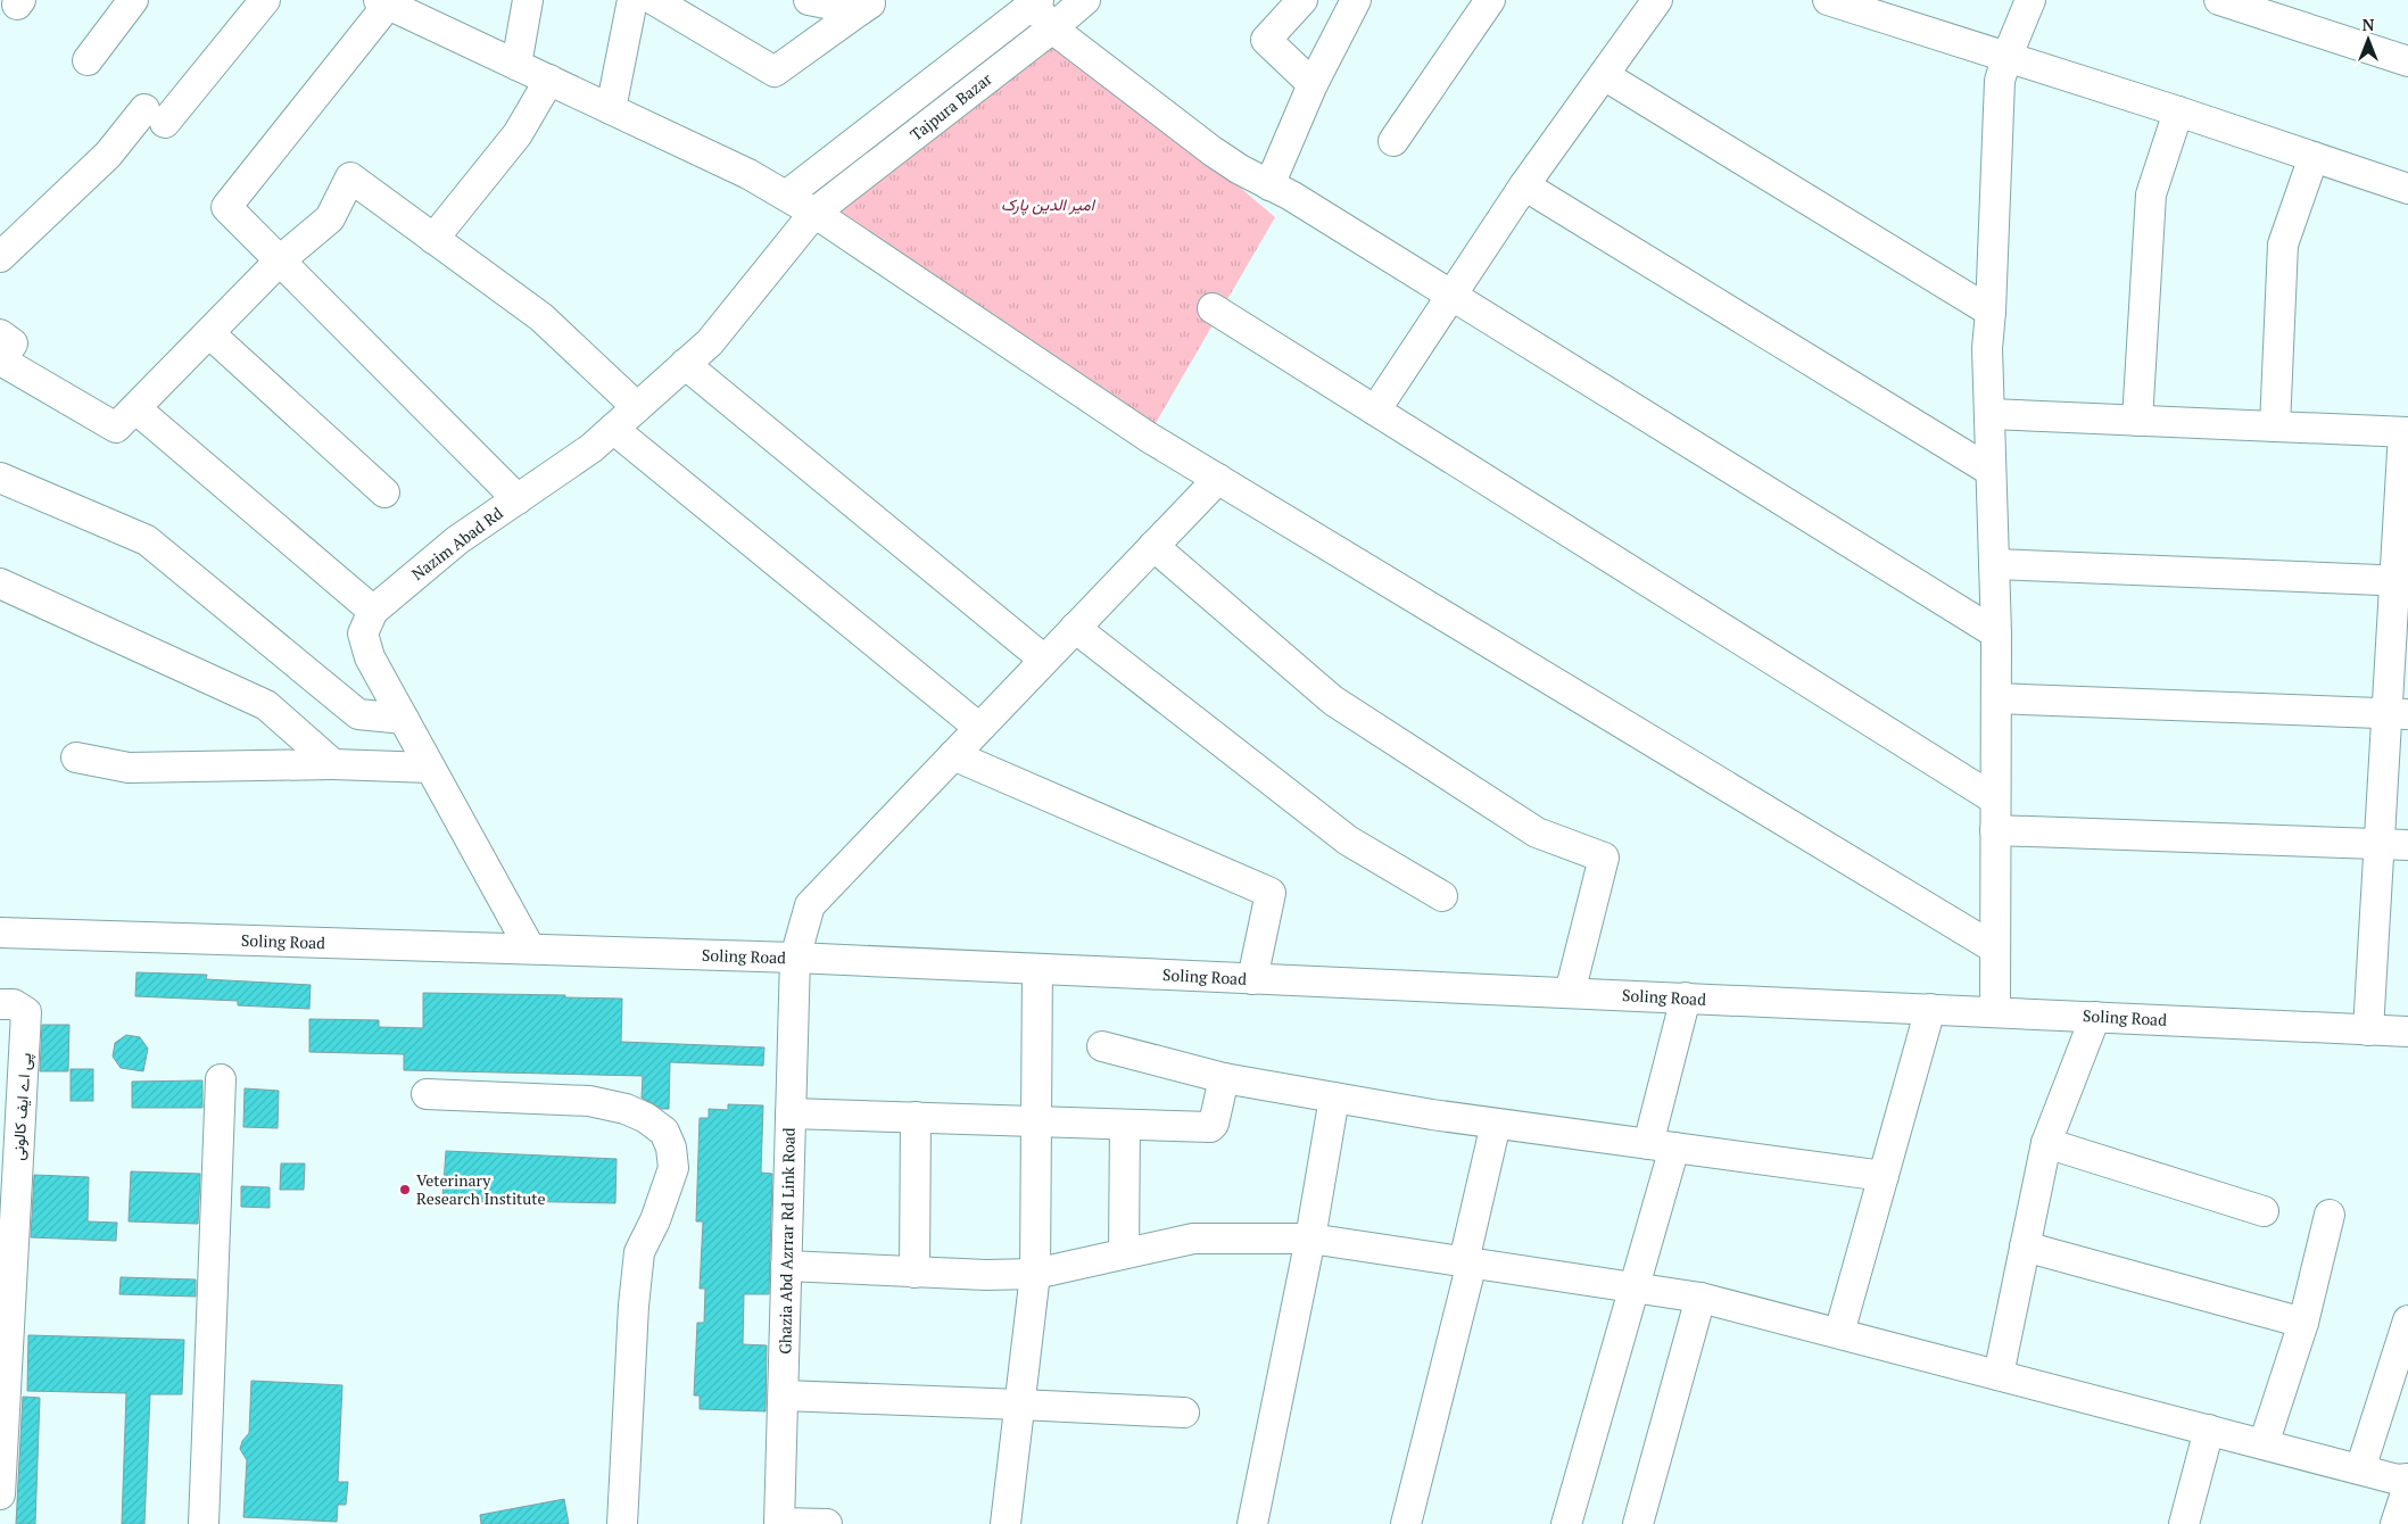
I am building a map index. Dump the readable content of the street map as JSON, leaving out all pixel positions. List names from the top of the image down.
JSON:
{
  "streets": {
    "street": [
      "Tajpura Bazar",
      "Nazim Abad Rd",
      "Soling Road",
      "پی اے ایف کالونی",
      "Ghazia Abd Azrrar Rd Link Road"
    ]
  },
  "crossings": [
    ["Tajpura Bazar", "Nazim Abad Rd"],
    ["Soling Road", "Ghazia Abd Azrrar Rd Link Road"]
  ],
  "parks": ["امیر الدین پارک"],
  "places": ["Veterinary Research Institute"],
  "north": "top"
}
